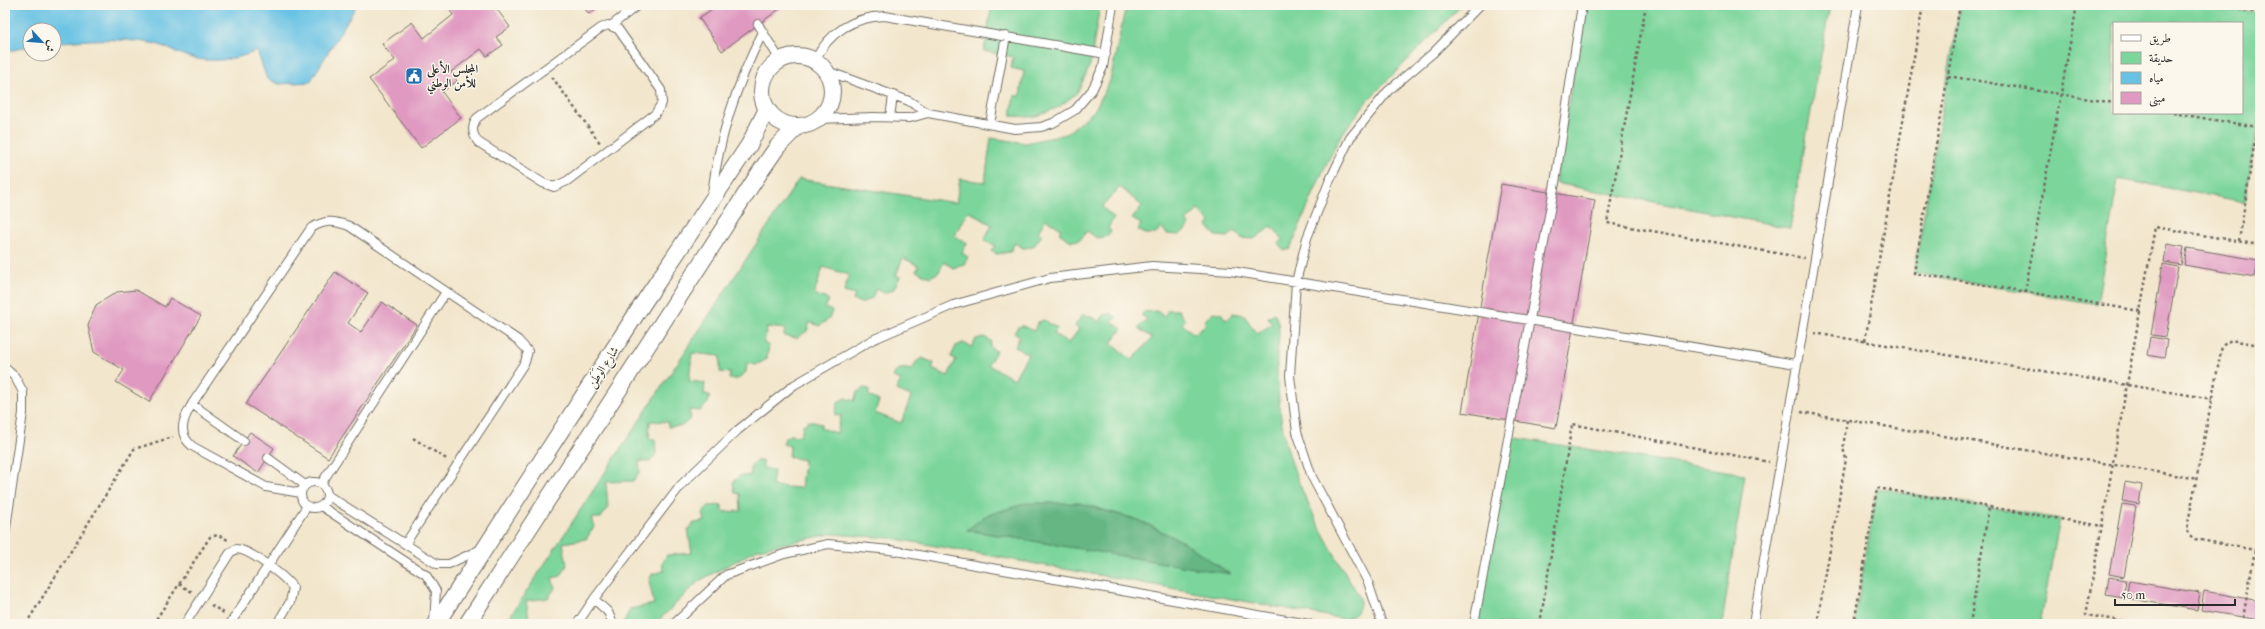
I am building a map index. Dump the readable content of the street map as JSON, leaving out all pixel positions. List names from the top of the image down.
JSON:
{
  "streets": {
    "street": ["شارع الوَطَن"]
  },
  "places": {
    "public building": ["المجلس الأعلى للأمن الوطني"]
  },
  "legend": [
    "طريق",
    "حديقة",
    "مياه",
    "مبنى"
  ],
  "scale_bar": "50 m",
  "north": "bottom right"
}
